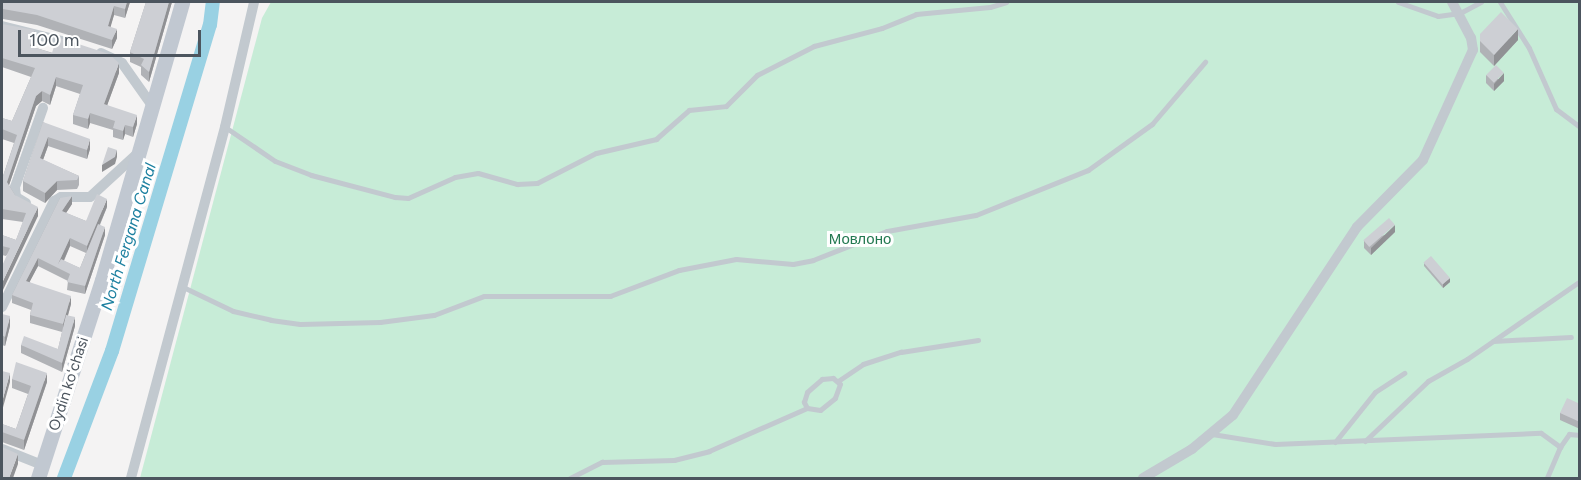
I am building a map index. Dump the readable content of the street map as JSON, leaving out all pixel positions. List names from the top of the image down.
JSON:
{
  "streets": {
    "street": ["Oydin koʻchasi"]
  },
  "water": ["North Fergana Canal"],
  "parks": ["Мовлоно"],
  "scale_bar": "100 m"
}
